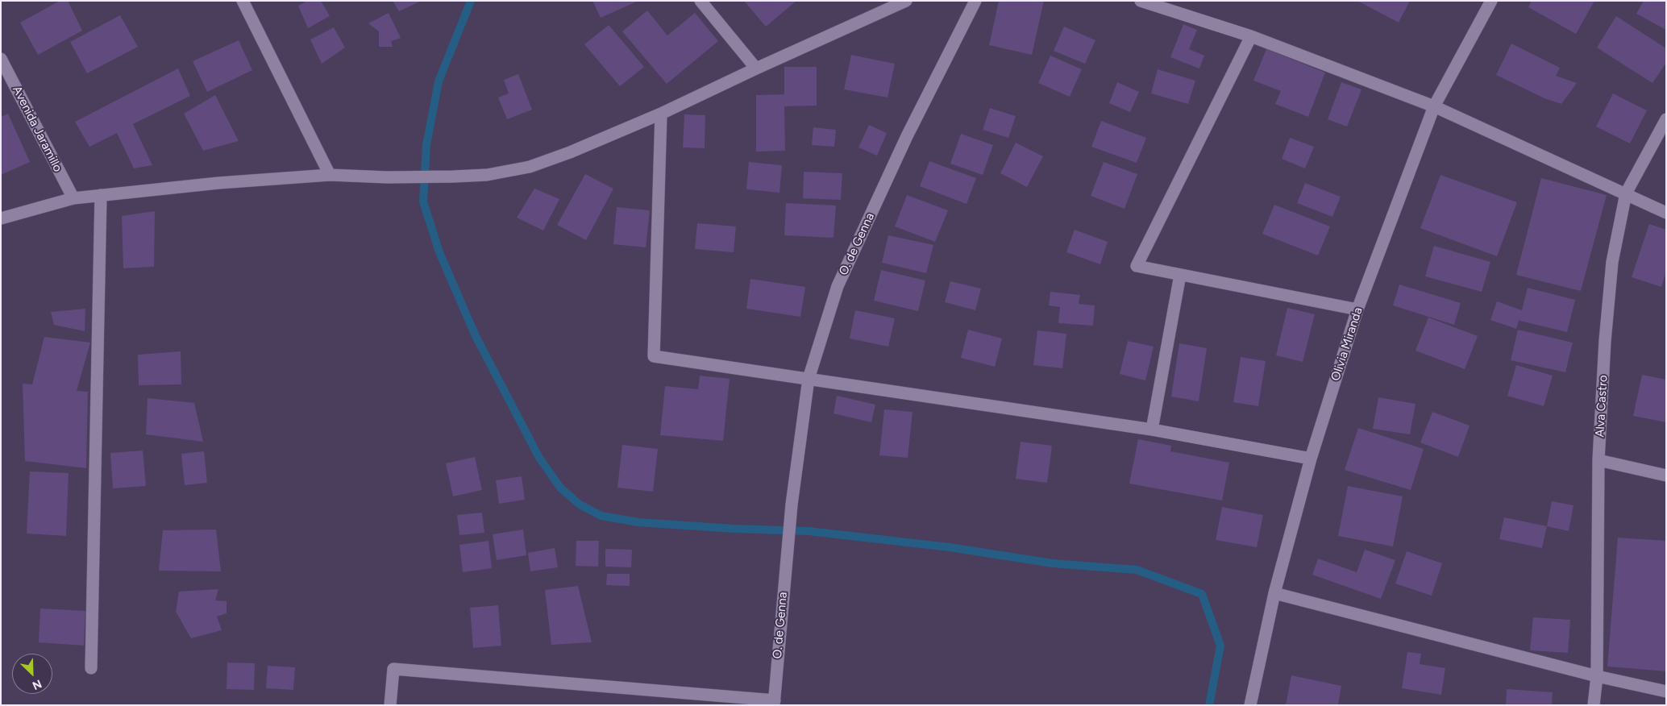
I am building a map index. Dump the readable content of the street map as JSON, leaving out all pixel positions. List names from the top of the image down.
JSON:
{
  "streets": {
    "street": [
      "Avenida Jaramillo",
      "O. de Genna",
      "Olivia Miranda",
      "Alva Castro"
    ]
  },
  "north": "bottom right"
}
